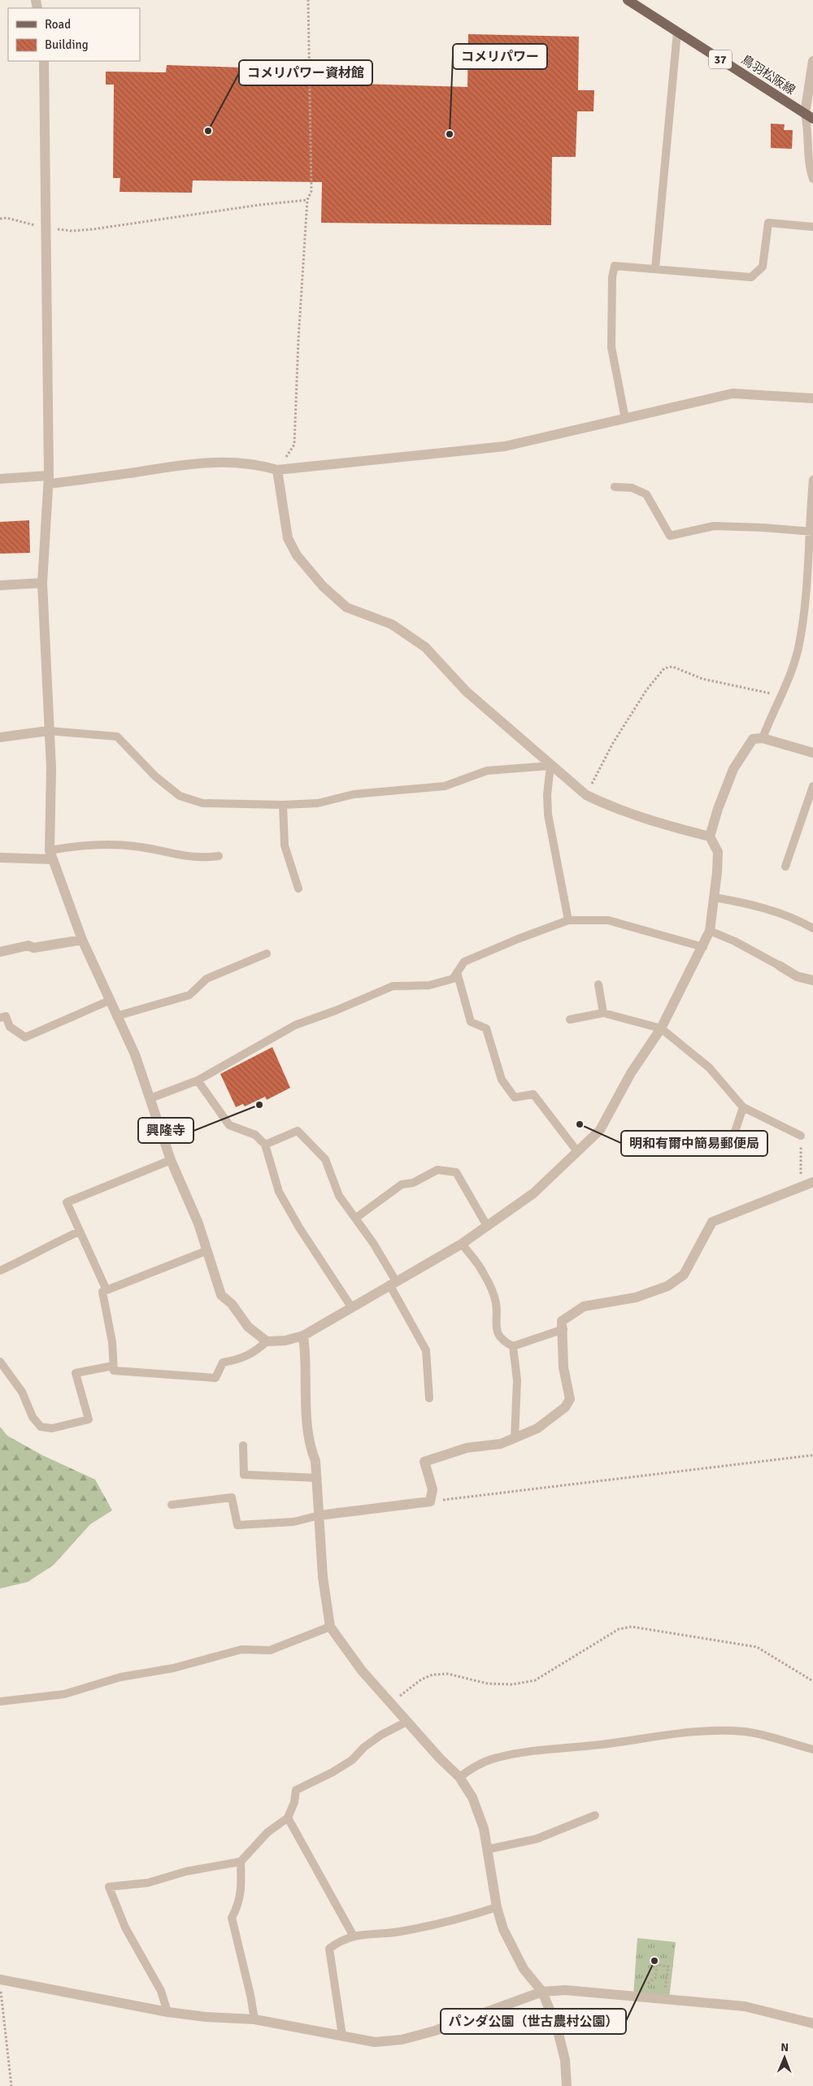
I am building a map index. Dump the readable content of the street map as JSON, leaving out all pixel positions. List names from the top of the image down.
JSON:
{
  "streets": {
    "main road": ["37", "鳥羽松阪線"]
  },
  "places": [
    "コメリパワー資材館",
    "コメリパワー",
    "興隆寺",
    "明和有爾中簡易郵便局",
    "パンダ公園（世古農村公園）"
  ],
  "legend": ["Road", "Building"],
  "north": "top"
}
